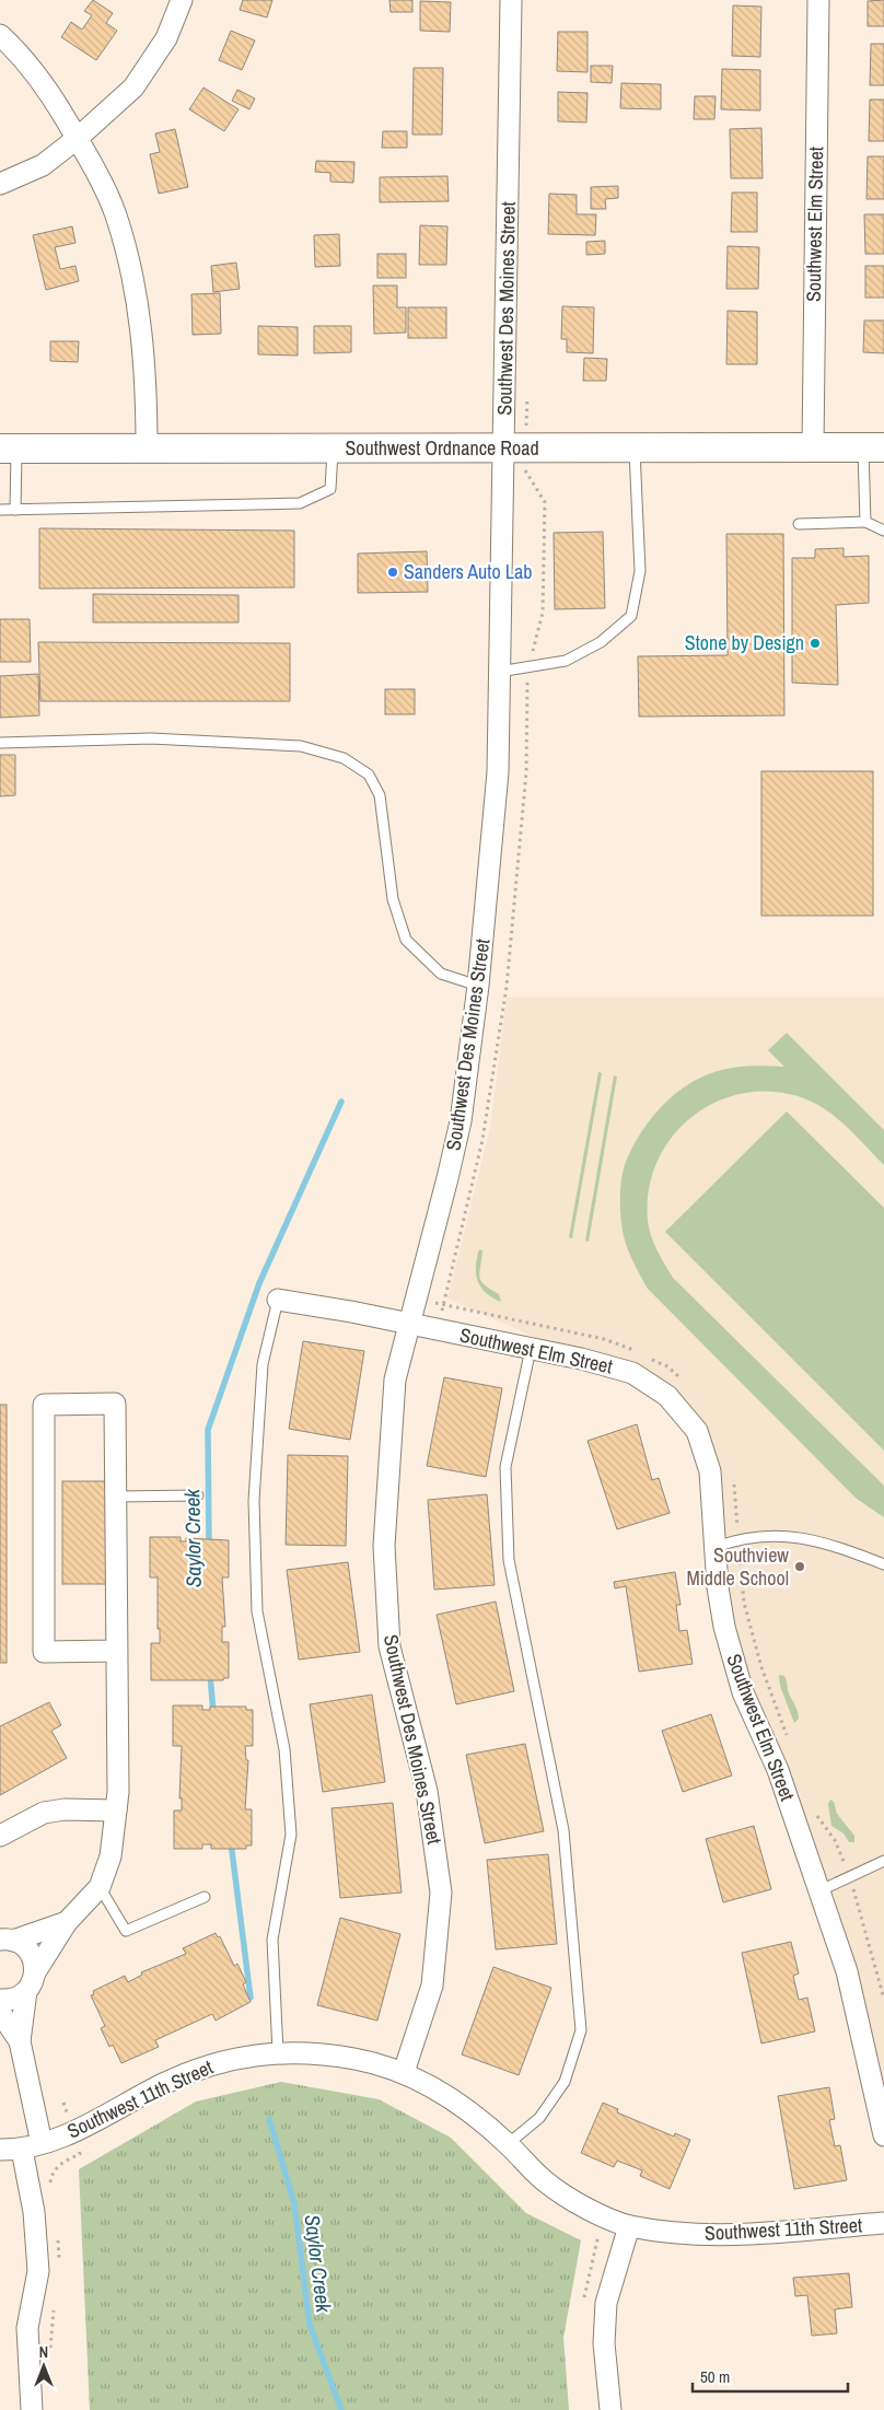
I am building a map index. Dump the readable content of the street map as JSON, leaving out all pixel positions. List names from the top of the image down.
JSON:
{
  "streets": {
    "street": [
      "Southwest Elm Street",
      "Southwest Des Moines Street",
      "Southwest Ordnance Road",
      "Southwest 11th Street"
    ]
  },
  "crossings": [
    ["Southwest Elm Street", "Southwest Des Moines Street"],
    ["Southwest Elm Street", "Southwest Ordnance Road"],
    ["Southwest Des Moines Street", "Southwest Ordnance Road"],
    ["Southwest Des Moines Street", "Southwest 11th Street"]
  ],
  "water": ["Saylor Creek"],
  "places": ["Sanders Auto Lab", "Stone by Design", "Southview Middle School"],
  "scale_bar": "50 m",
  "north": "top"
}
